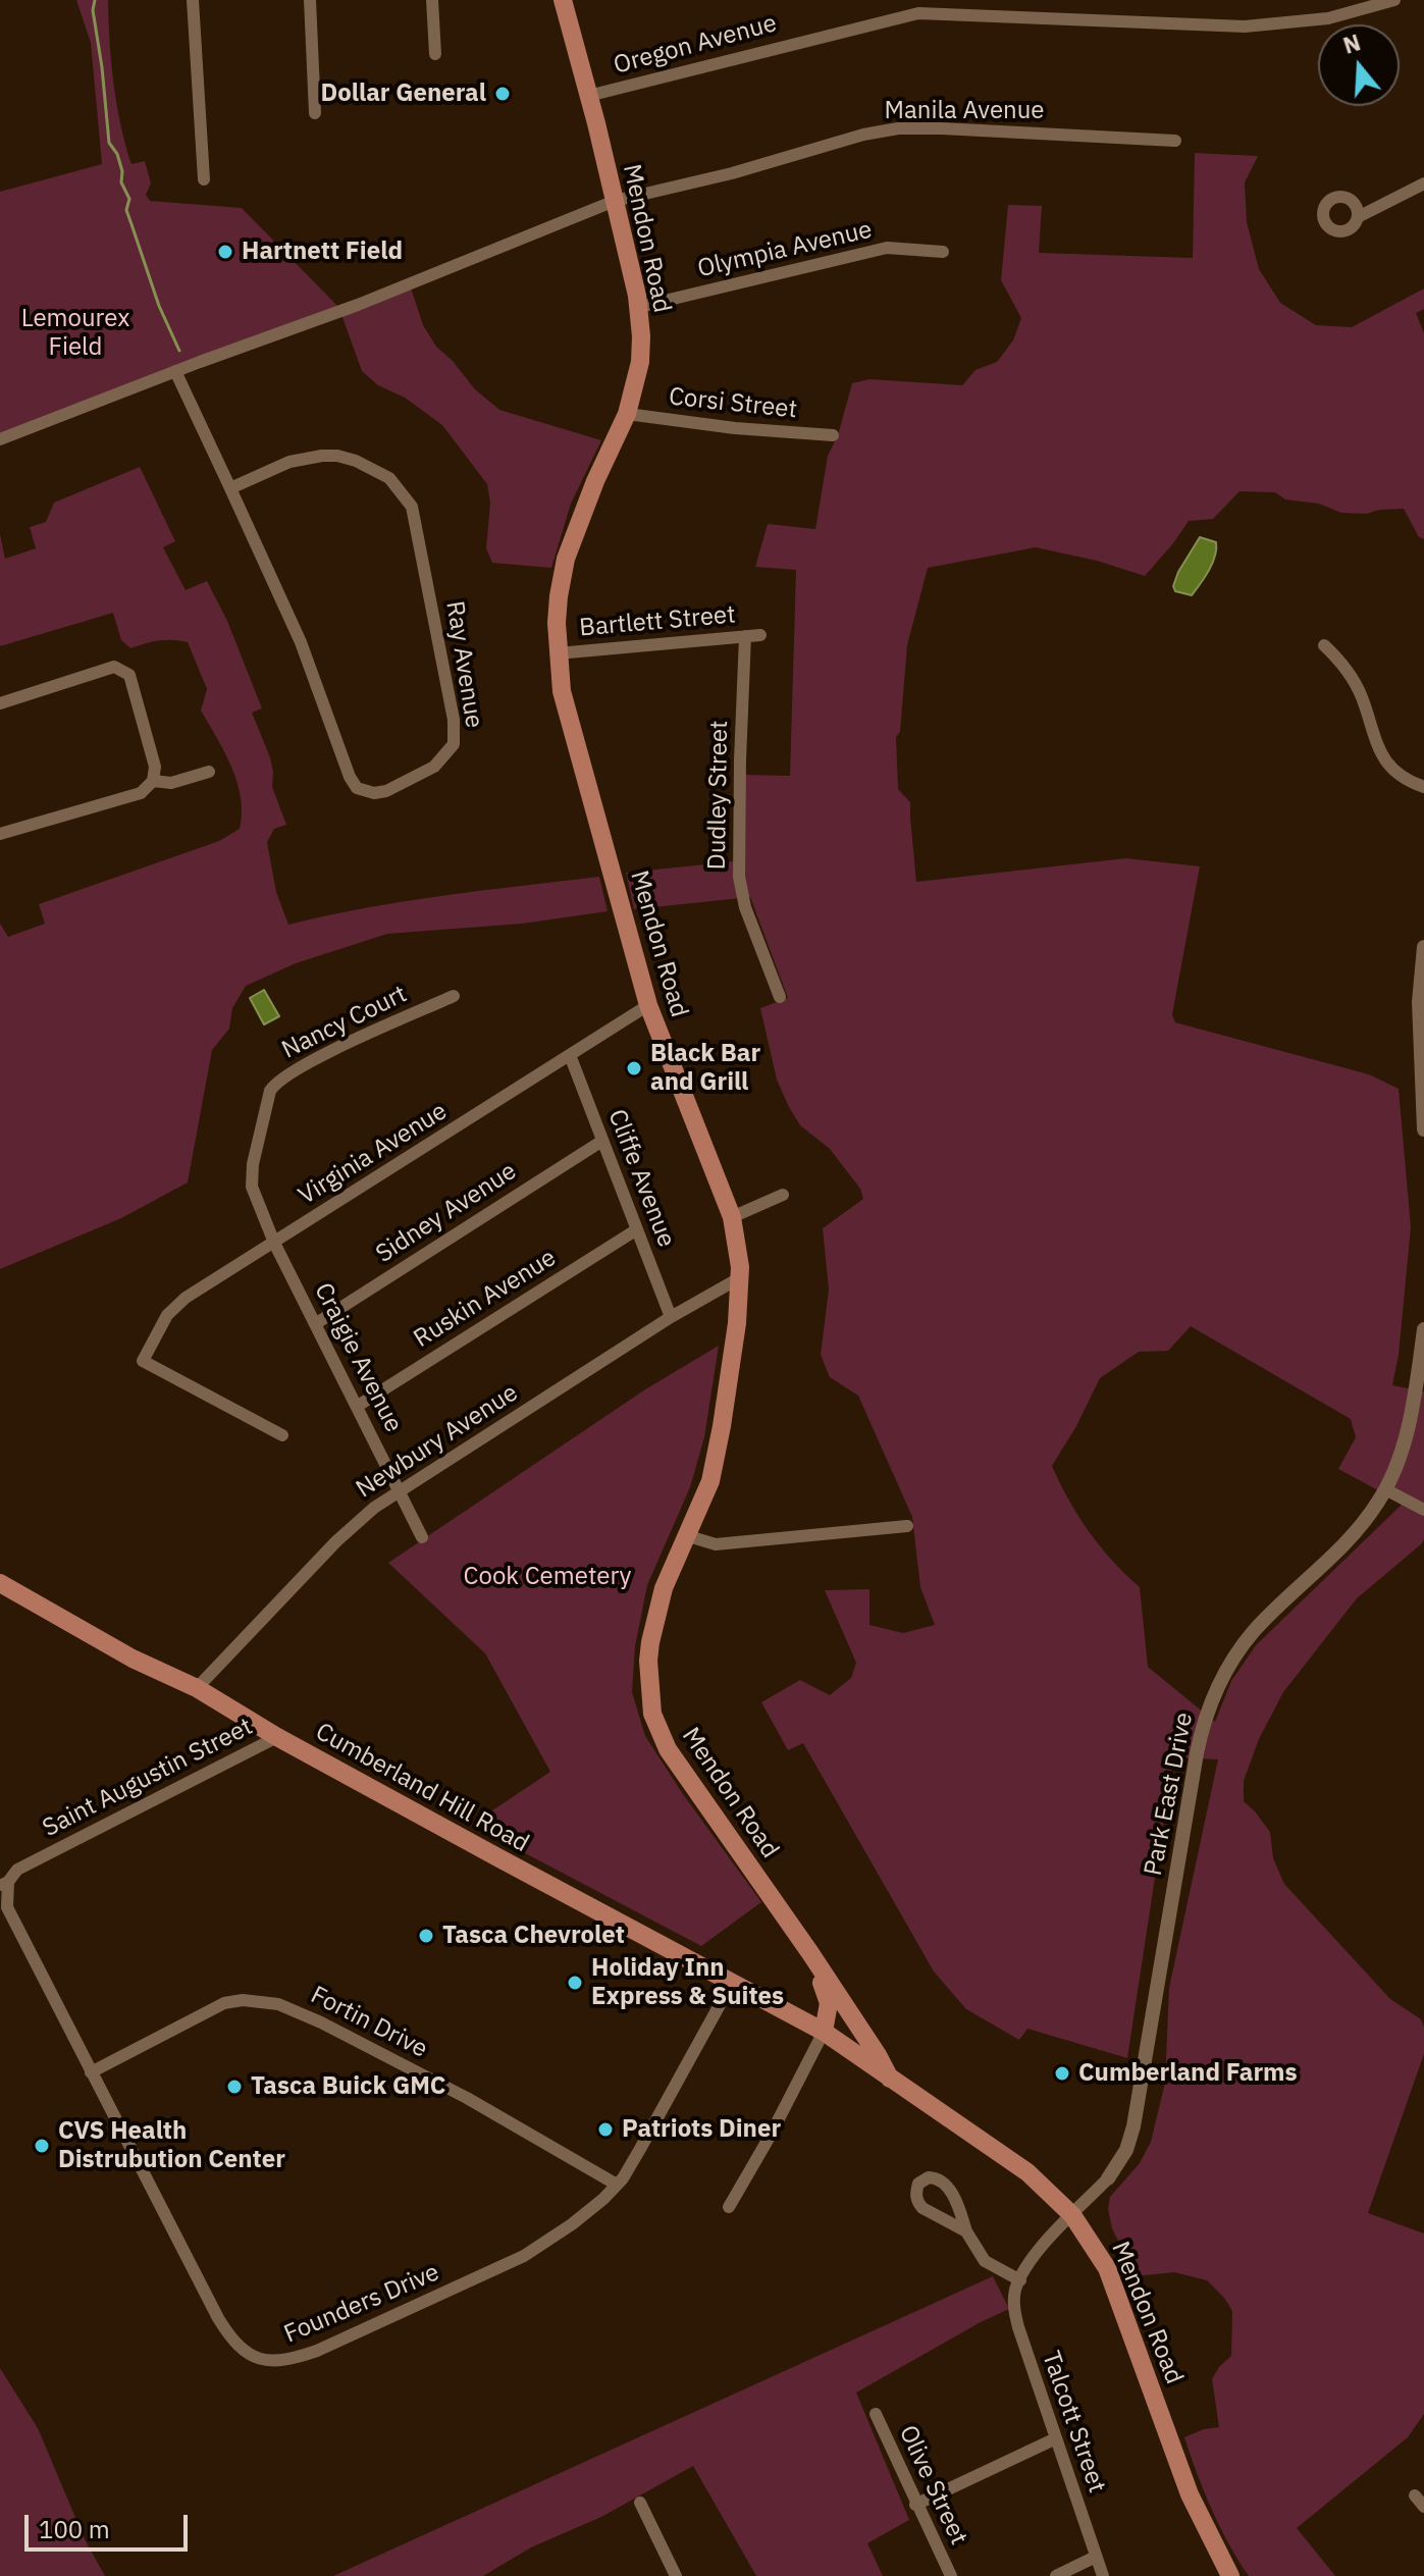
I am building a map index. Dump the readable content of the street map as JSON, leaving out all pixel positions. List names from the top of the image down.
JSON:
{
  "streets": {
    "main road": ["Mendon Road", "Cumberland Hill Road"],
    "street": [
      "Oregon Avenue",
      "Manila Avenue",
      "Olympia Avenue",
      "Corsi Street",
      "Bartlett Street",
      "Ray Avenue",
      "Dudley Street",
      "Nancy Court",
      "Virginia Avenue",
      "Cliffe Avenue",
      "Sidney Avenue",
      "Ruskin Avenue",
      "Craigie Avenue",
      "Newbury Avenue",
      "Saint Augustin Street",
      "Park East Drive",
      "Fortin Drive",
      "Founders Drive",
      "Talcott Street",
      "Olive Street"
    ]
  },
  "crossings": [
    ["Oregon Avenue", "Mendon Road"],
    ["Manila Avenue", "Mendon Road"],
    ["Manila Avenue", "Ray Avenue"],
    ["Mendon Road", "Olympia Avenue"],
    ["Mendon Road", "Corsi Street"],
    ["Mendon Road", "Bartlett Street"],
    ["Mendon Road", "Virginia Avenue"],
    ["Mendon Road", "Newbury Avenue"],
    ["Mendon Road", "Cumberland Hill Road"],
    ["Mendon Road", "Park East Drive"],
    ["Mendon Road", "Talcott Street"],
    ["Bartlett Street", "Dudley Street"],
    ["Nancy Court", "Virginia Avenue"],
    ["Nancy Court", "Craigie Avenue"],
    ["Virginia Avenue", "Cliffe Avenue"],
    ["Virginia Avenue", "Craigie Avenue"],
    ["Cliffe Avenue", "Sidney Avenue"],
    ["Cliffe Avenue", "Ruskin Avenue"],
    ["Cliffe Avenue", "Newbury Avenue"],
    ["Sidney Avenue", "Craigie Avenue"],
    ["Ruskin Avenue", "Craigie Avenue"],
    ["Craigie Avenue", "Newbury Avenue"],
    ["Newbury Avenue", "Cumberland Hill Road"],
    ["Saint Augustin Street", "Cumberland Hill Road"],
    ["Saint Augustin Street", "Founders Drive"],
    ["Cumberland Hill Road", "Founders Drive"],
    ["Park East Drive", "Talcott Street"],
    ["Fortin Drive", "Founders Drive"]
  ],
  "parks": ["Lemourex Field", "Cook Cemetery"],
  "places": [
    "Dollar General",
    "Hartnett Field",
    "Black Bar and Grill",
    "Tasca Chevrolet",
    "Holiday Inn Express & Suites",
    "Cumberland Farms",
    "Tasca Buick GMC",
    "Patriots Diner",
    "CVS Health Distrubution Center"
  ],
  "scale_bar": "100 m",
  "north": "top"
}
